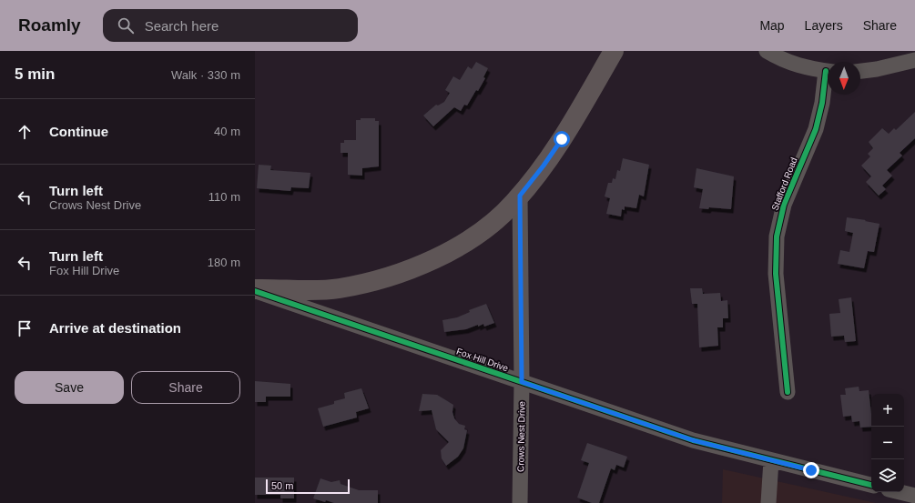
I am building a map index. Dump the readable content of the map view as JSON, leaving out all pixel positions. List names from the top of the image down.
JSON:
{
  "streets": {
    "street": ["Stafford Road", "Fox Hill Drive", "Crows Nest Drive"]
  },
  "crossings": [
    ["Fox Hill Drive", "Crows Nest Drive"]
  ],
  "scale_bar": "50 m",
  "north": "bottom",
  "page": {
    "header": "Roamly",
    "search": "Search here",
    "nav": ["Map", "Layers", "Share"],
    "heading": ["5 min", "Walk · 330 m"],
    "list": [
      ["Continue", "40 m"],
      ["Turn left", "Crows Nest Drive", "110 m"],
      ["Turn left", "Fox Hill Drive", "180 m"],
      "Arrive at destination"
    ],
    "buttons": ["Save", "Share"],
    "map_buttons": ["+", "−"],
    "scale": "50 m"
  }
}
